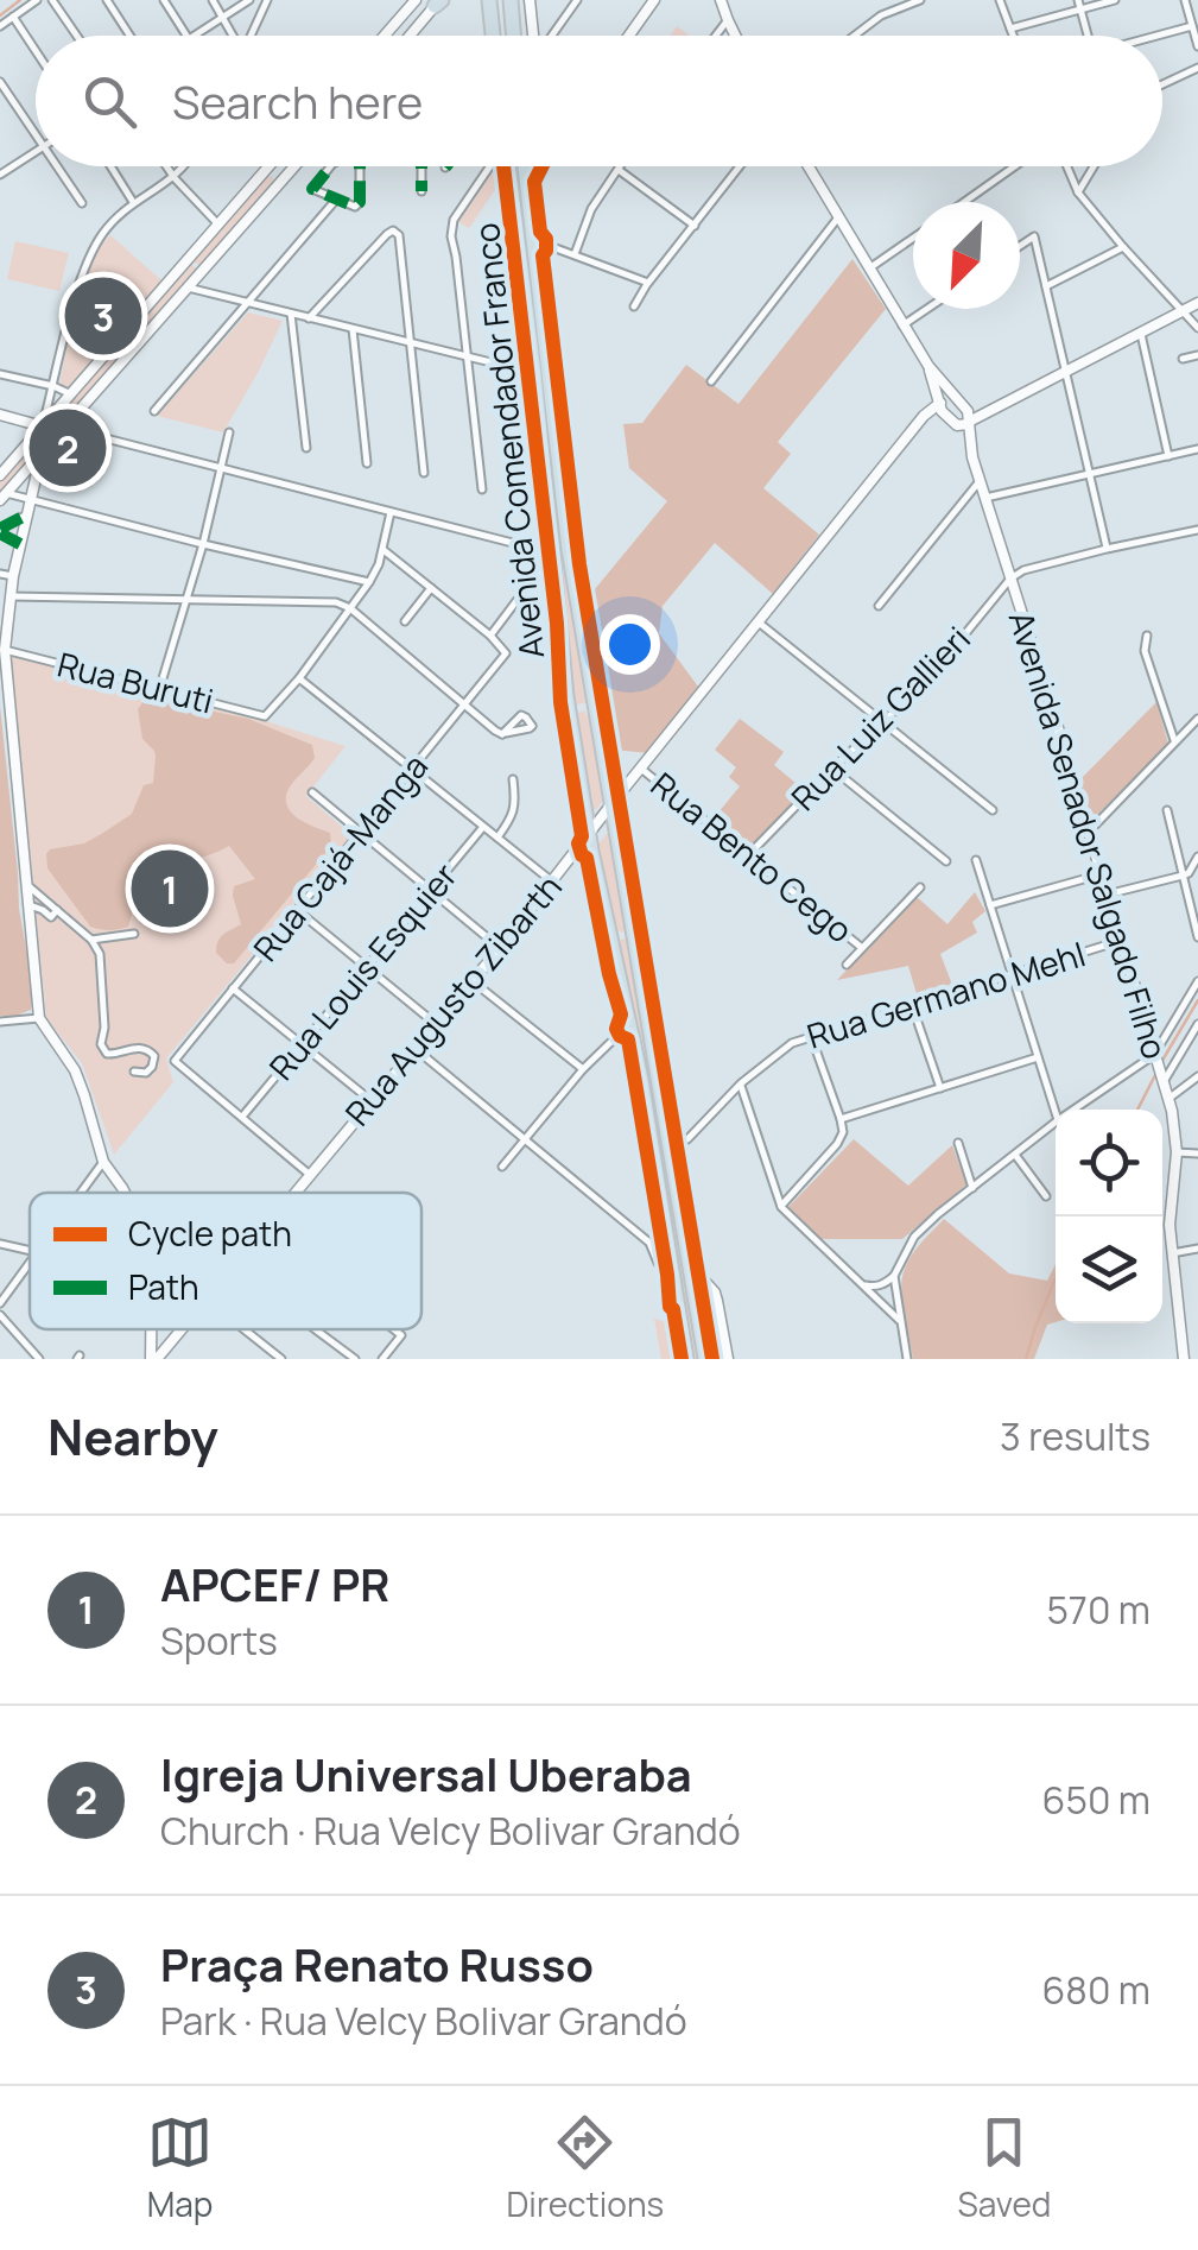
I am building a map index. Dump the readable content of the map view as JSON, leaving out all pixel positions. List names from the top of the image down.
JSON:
{
  "streets": {
    "highway": ["Avenida Comendador Franco"],
    "main road": ["Avenida Senador Salgado Filho", "Rua Augusto Zibarth"],
    "street": [
      "Rua Buruti",
      "Rua Luiz Gallieri",
      "Rua Cajá-Manga",
      "Rua Bento Cego",
      "Rua Louis Esquier",
      "Rua Germano Mehl"
    ]
  },
  "crossings": [
    ["Avenida Comendador Franco", "Rua Germano Mehl"],
    ["Avenida Comendador Franco", "Rua Augusto Zibarth"],
    ["Rua Luiz Gallieri", "Avenida Senador Salgado Filho"],
    ["Rua Luiz Gallieri", "Rua Bento Cego"],
    ["Avenida Senador Salgado Filho", "Rua Germano Mehl"],
    ["Avenida Senador Salgado Filho", "Rua Augusto Zibarth"],
    ["Rua Cajá-Manga", "Rua Louis Esquier"],
    ["Rua Bento Cego", "Rua Augusto Zibarth"]
  ],
  "legend": ["Cycle path", "Path"],
  "north": "bottom left",
  "page": {
    "search": "Search here",
    "pins": ["3", "2", "1"],
    "heading": ["Nearby", "3 results"],
    "list": [
      {
        "mark": "1",
        "name": "APCEF/ PR",
        "note": "Sports",
        "value": "570 m"
      },
      {
        "mark": "2",
        "name": "Igreja Universal Uberaba",
        "note": "Church · Rua Velcy Bolivar Grandó",
        "value": "650 m"
      },
      {
        "mark": "3",
        "name": "Praça Renato Russo",
        "note": "Park · Rua Velcy Bolivar Grandó",
        "value": "680 m"
      }
    ],
    "nav": ["Map", "Directions", "Saved"]
  }
}
